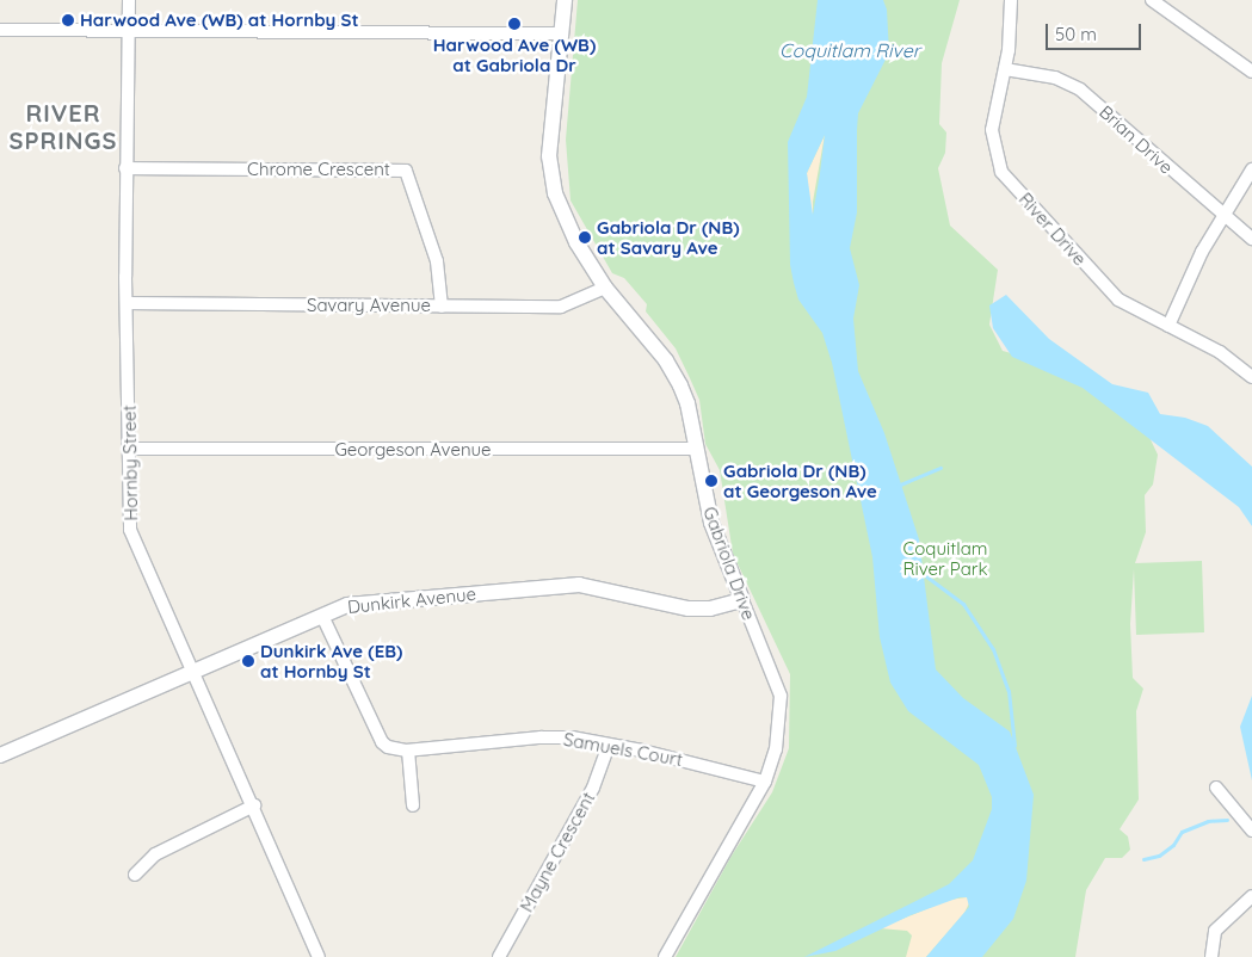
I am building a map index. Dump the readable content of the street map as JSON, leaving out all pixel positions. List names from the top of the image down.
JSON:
{
  "streets": {
    "street": [
      "Brian Drive",
      "Chrome Crescent",
      "River Drive",
      "Savary Avenue",
      "Georgeson Avenue",
      "Hornby Street",
      "Gabriola Drive",
      "Dunkirk Avenue",
      "Samuels Court",
      "Mayne Crescent"
    ]
  },
  "crossings": [
    ["Brian Drive", "River Drive"],
    ["Chrome Crescent", "Savary Avenue"],
    ["Chrome Crescent", "Hornby Street"],
    ["Savary Avenue", "Hornby Street"],
    ["Savary Avenue", "Gabriola Drive"],
    ["Georgeson Avenue", "Hornby Street"],
    ["Georgeson Avenue", "Gabriola Drive"],
    ["Hornby Street", "Dunkirk Avenue"],
    ["Gabriola Drive", "Dunkirk Avenue"],
    ["Gabriola Drive", "Samuels Court"],
    ["Dunkirk Avenue", "Samuels Court"],
    ["Samuels Court", "Mayne Crescent"]
  ],
  "districts": ["RIVER SPRINGS"],
  "water": ["Coquitlam River"],
  "parks": ["Coquitlam River Park"],
  "places": [
    "Harwood Ave (WB) at Hornby St",
    "Harwood Ave (WB) at Gabriola Dr",
    "Gabriola Dr (NB) at Savary Ave",
    "Gabriola Dr (NB) at Georgeson Ave",
    "Dunkirk Ave (EB) at Hornby St"
  ],
  "scale_bar": "50 m"
}
